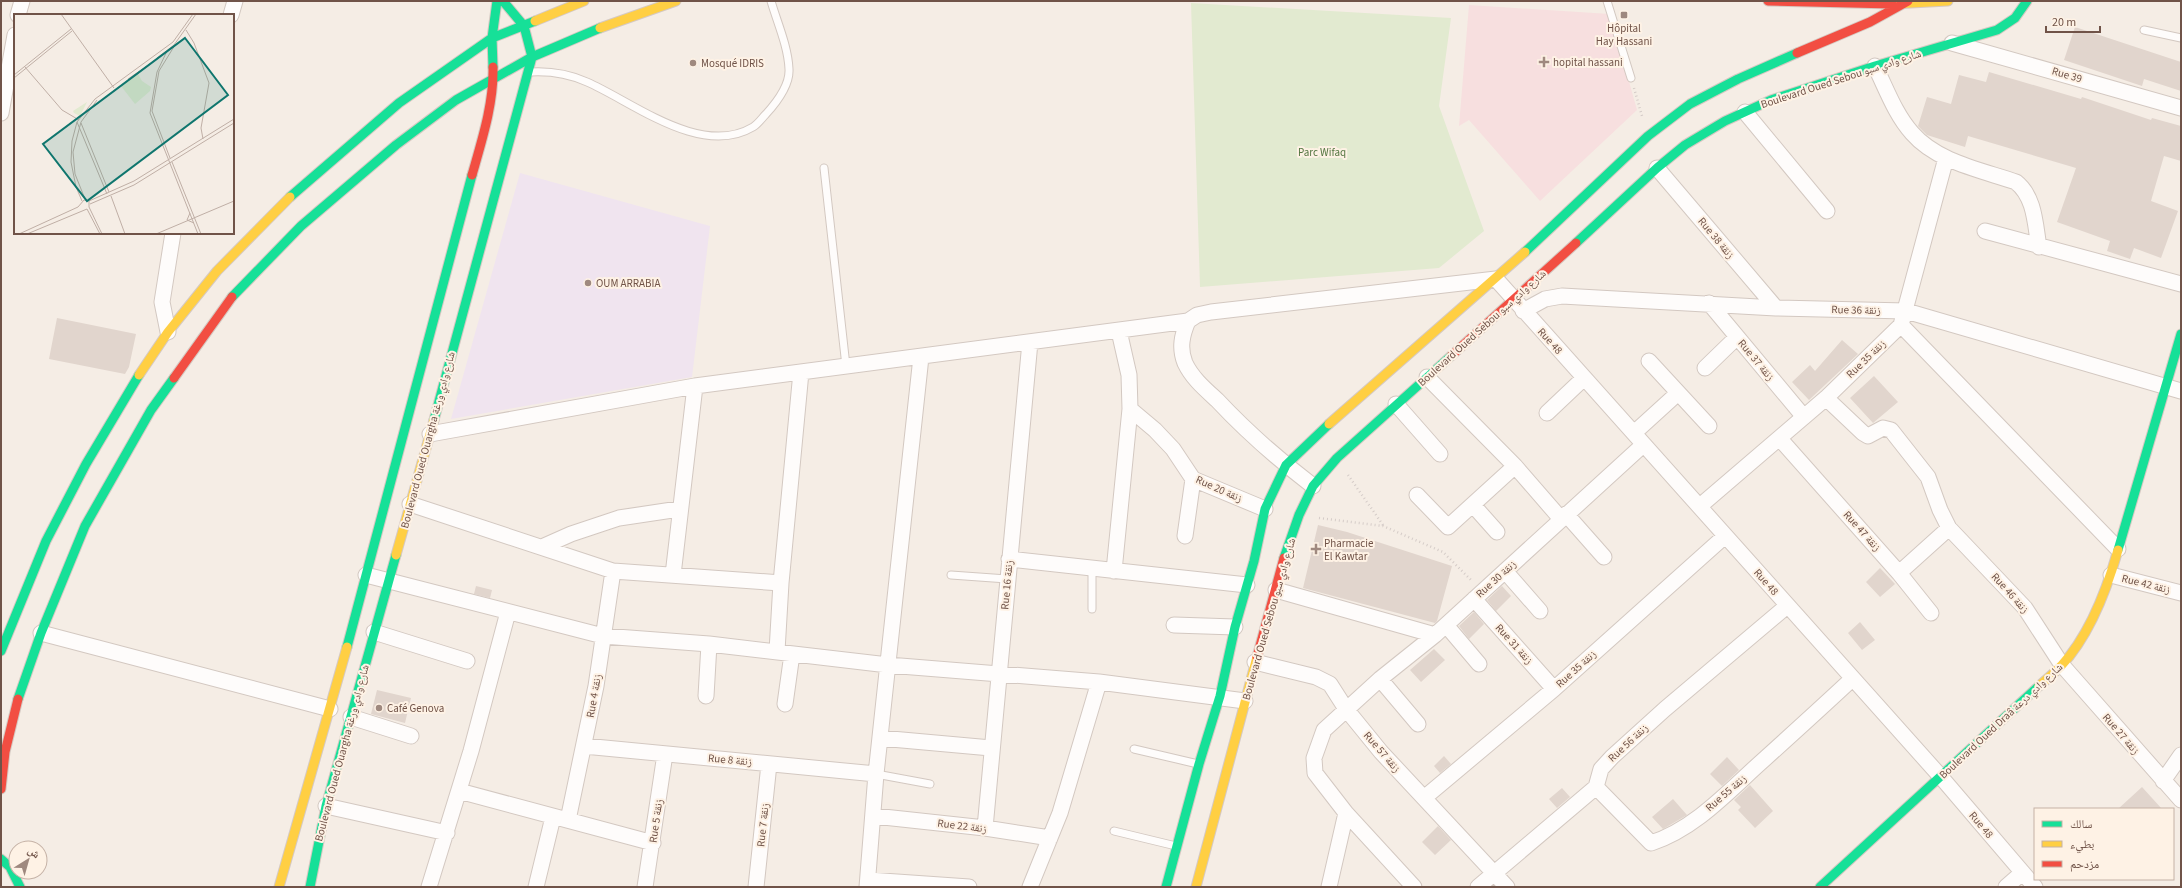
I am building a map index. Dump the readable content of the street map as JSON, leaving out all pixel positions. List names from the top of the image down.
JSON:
{
  "streets": {
    "street": [
      "Rue 39",
      "Boulevard Oued Sebou شارع وادي سبو",
      "Rue 38 زنقة",
      "Rue 36 زنقة",
      "Rue 48",
      "Rue 35 زنقة",
      "Rue 37 زنقة",
      "Boulevard Oued Ouargha شارع وادي ورغة",
      "Rue 20 زنقة",
      "Rue 47 زنقة",
      "Rue 30 زنقة",
      "Rue 42 زنقة",
      "Rue 16 زنقة",
      "Rue 46 زنقة",
      "Rue 31 زنقة",
      "Rue 4 زنقة",
      "Boulevard Oued Draâ شارع وادي درعة",
      "Rue 27 زنقة",
      "Rue 56 زنقة",
      "Rue 57 زنقة",
      "Rue 8 زنقة",
      "Rue 55 زنقة",
      "Rue 5 زنقة",
      "Rue 7 زنقة",
      "Rue 22 زنقة"
    ]
  },
  "crossings": [
    ["Rue 39", "Boulevard Oued Sebou شارع وادي سبو"],
    ["Boulevard Oued Sebou شارع وادي سبو", "Rue 38 زنقة"],
    ["Boulevard Oued Sebou شارع وادي سبو", "Rue 36 زنقة"],
    ["Boulevard Oued Sebou شارع وادي سبو", "Rue 48"],
    ["Boulevard Oued Sebou شارع وادي سبو", "Rue 57 زنقة"],
    ["Rue 38 زنقة", "Rue 36 زنقة"],
    ["Rue 36 زنقة", "Rue 48"],
    ["Rue 36 زنقة", "Rue 35 زنقة"],
    ["Rue 36 زنقة", "Rue 37 زنقة"],
    ["Rue 36 زنقة", "Boulevard Oued Draâ شارع وادي درعة"],
    ["Rue 48", "Rue 35 زنقة"],
    ["Rue 48", "Rue 30 زنقة"],
    ["Rue 48", "Boulevard Oued Draâ شارع وادي درعة"],
    ["Rue 48", "Rue 56 زنقة"],
    ["Rue 48", "Rue 55 زنقة"],
    ["Rue 35 زنقة", "Rue 37 زنقة"],
    ["Rue 35 زنقة", "Rue 47 زنقة"],
    ["Rue 35 زنقة", "Rue 46 زنقة"],
    ["Rue 35 زنقة", "Rue 31 زنقة"],
    ["Rue 35 زنقة", "Rue 57 زنقة"],
    ["Rue 30 زنقة", "Rue 31 زنقة"],
    ["Rue 30 زنقة", "Rue 57 زنقة"],
    ["Rue 42 زنقة", "Boulevard Oued Draâ شارع وادي درعة"],
    ["Rue 16 زنقة", "Rue 22 زنقة"],
    ["Rue 46 زنقة", "Boulevard Oued Draâ شارع وادي درعة"],
    ["Rue 46 زنقة", "Rue 27 زنقة"],
    ["Rue 4 زنقة", "Rue 8 زنقة"],
    ["Boulevard Oued Draâ شارع وادي درعة", "Rue 27 زنقة"],
    ["Rue 56 زنقة", "Rue 55 زنقة"],
    ["Rue 8 زنقة", "Rue 5 زنقة"],
    ["Rue 8 زنقة", "Rue 7 زنقة"]
  ],
  "parks": ["Parc Wifaq"],
  "places": {
    "transit": ["Hôpital Hay Hassani"],
    "health": ["hopital hassani", "Pharmacie El Kawtar"],
    "other": ["Mosqué IDRIS", "OUM ARRABIA", "Café Genova"]
  },
  "legend": ["سالك", "بطيء", "مزدحم"],
  "scale_bar": "20 m",
  "north": "top right"
}
